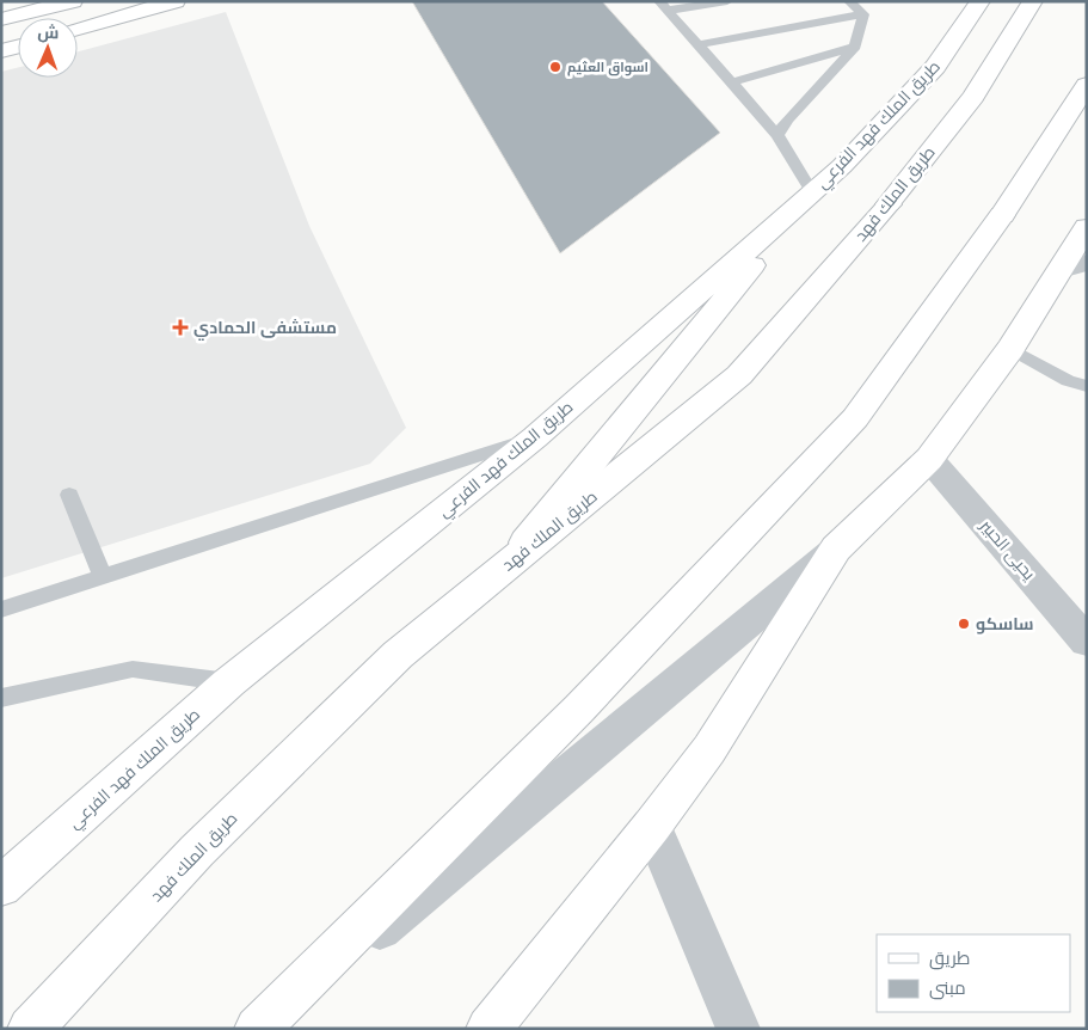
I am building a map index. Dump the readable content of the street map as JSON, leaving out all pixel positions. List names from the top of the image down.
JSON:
{
  "streets": {
    "main road": ["طريق الملك فهد الفرعي", "طريق الملك فهد"],
    "street": ["يحيى الحبير"]
  },
  "places": {
    "other": ["اسواق العثيم", "ساسكو"],
    "health": ["مستشفى الحمادي"]
  },
  "legend": ["طريق", "مبنى"],
  "north": "top"
}
